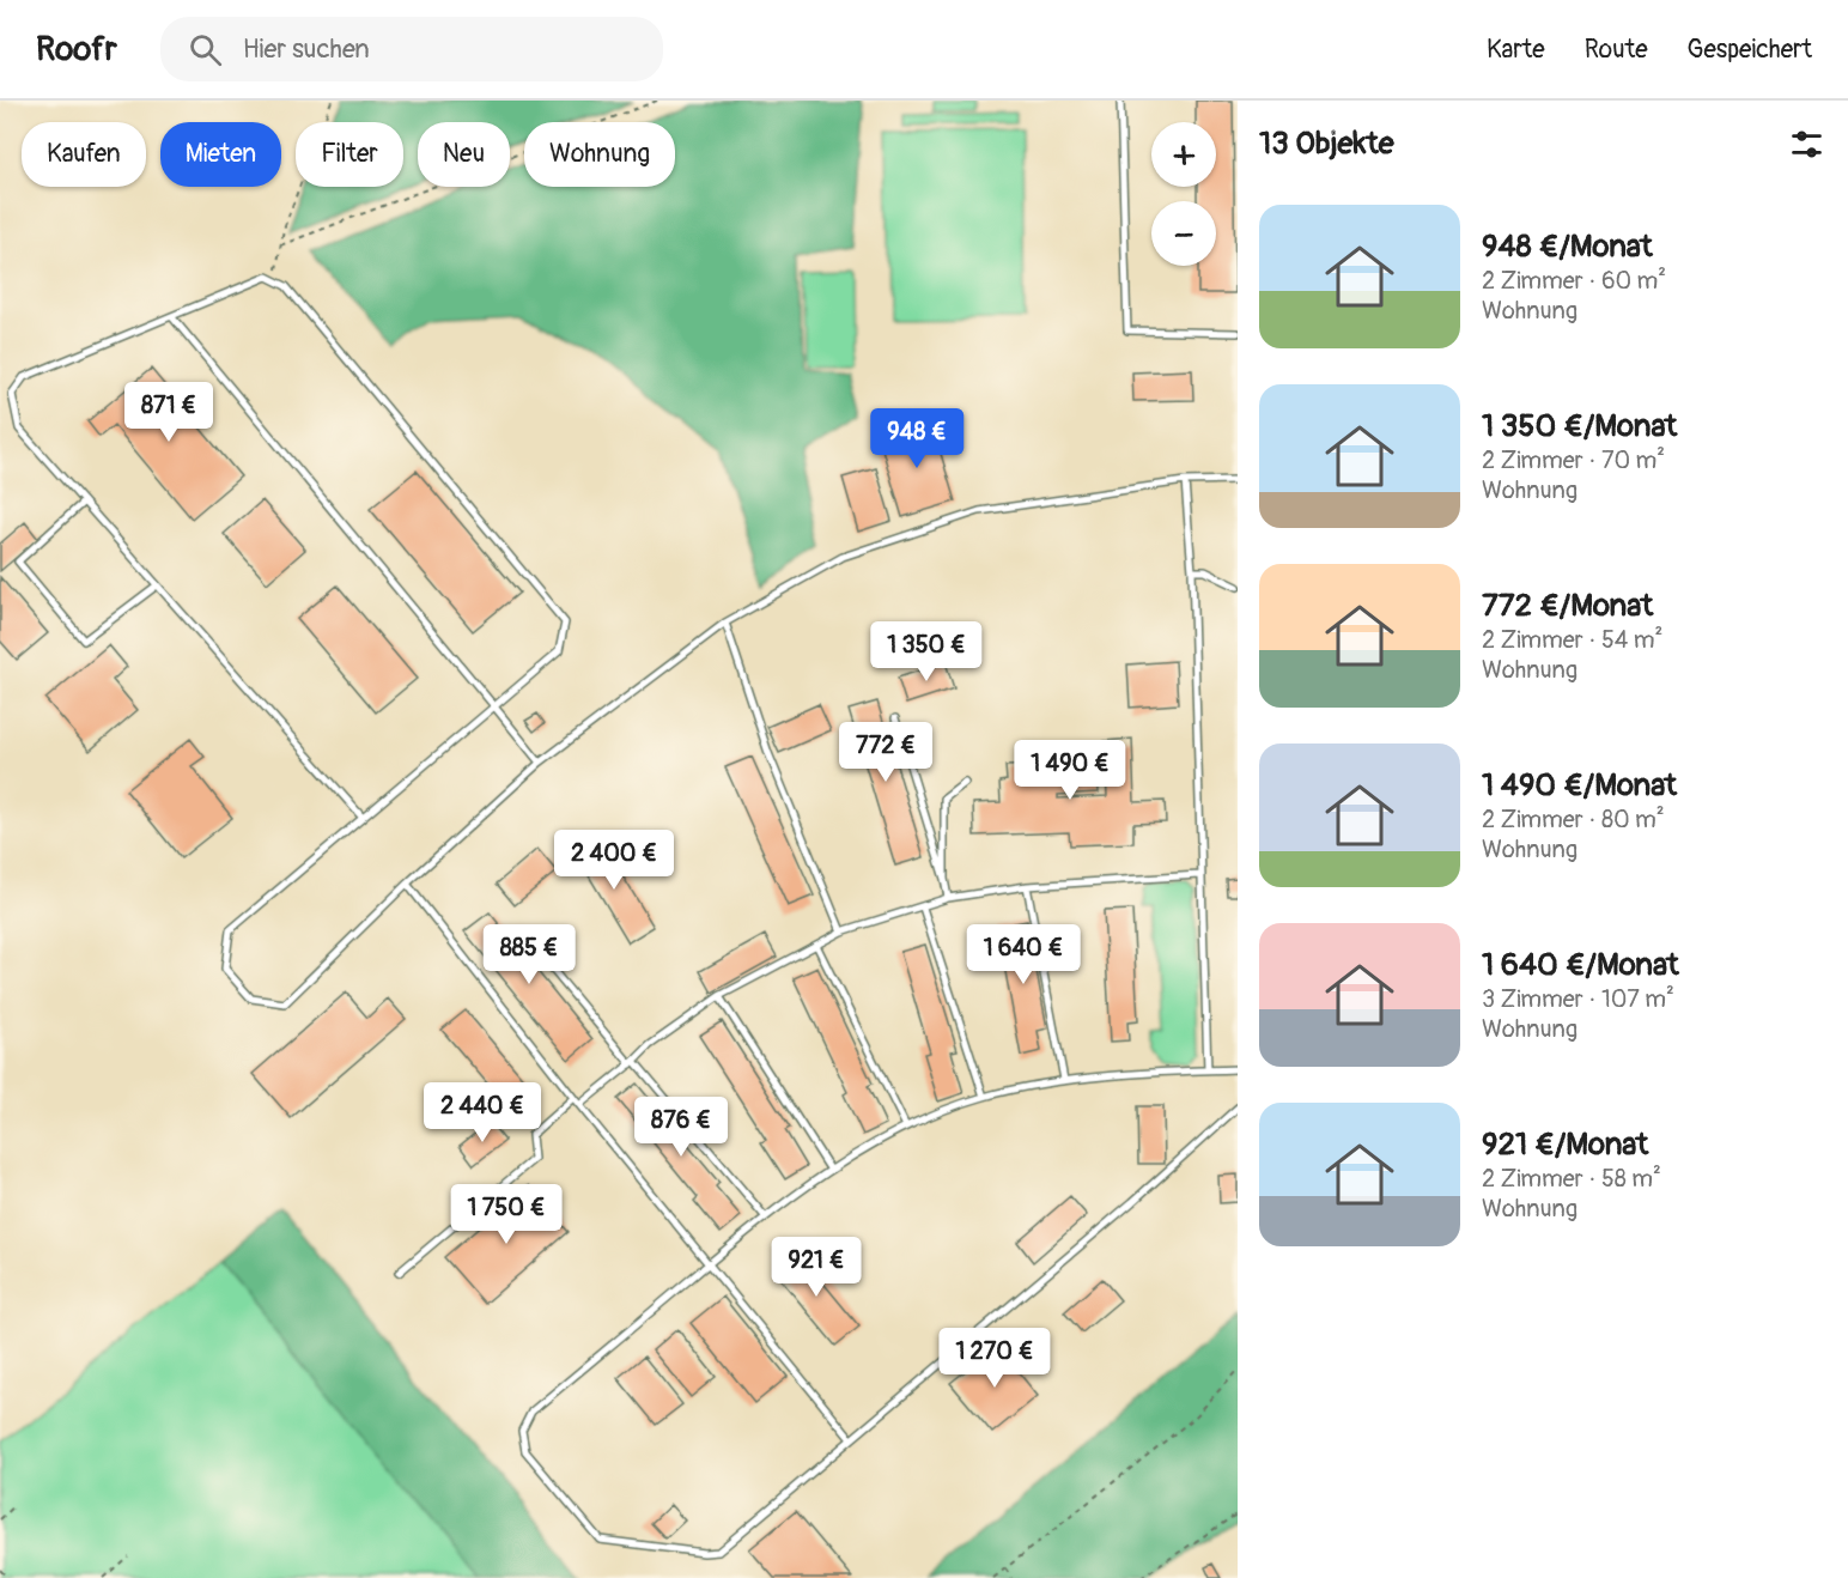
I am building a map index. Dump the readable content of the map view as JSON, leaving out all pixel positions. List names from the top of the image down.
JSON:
{
  "page": {
    "header": "Roofr",
    "search": "Hier suchen",
    "nav": ["Karte", "Route", "Gespeichert"],
    "heading": "13 Objekte",
    "map_buttons": ["+", "−"],
    "chip": [
      "Kaufen",
      "Mieten",
      "Filter",
      "Neu",
      "Wohnung"
    ],
    "list": [
      {
        "name": "948 €/Monat",
        "note": "2 Zimmer · 60 m² · Wohnung"
      },
      {
        "name": "1 350 €/Monat",
        "note": "2 Zimmer · 70 m² · Wohnung"
      },
      {
        "name": "772 €/Monat",
        "note": "2 Zimmer · 54 m² · Wohnung"
      },
      {
        "name": "1 490 €/Monat",
        "note": "2 Zimmer · 80 m² · Wohnung"
      },
      {
        "name": "1 640 €/Monat",
        "note": "3 Zimmer · 107 m² · Wohnung"
      },
      {
        "name": "921 €/Monat",
        "note": "2 Zimmer · 58 m² · Wohnung"
      }
    ],
    "price": [
      "871 €",
      "948 €",
      "1 350 €",
      "772 €",
      "1 490 €",
      "2 400 €",
      "885 €",
      "1 640 €",
      "2 440 €",
      "876 €",
      "1 750 €",
      "921 €",
      "1 270 €"
    ]
  }
}
